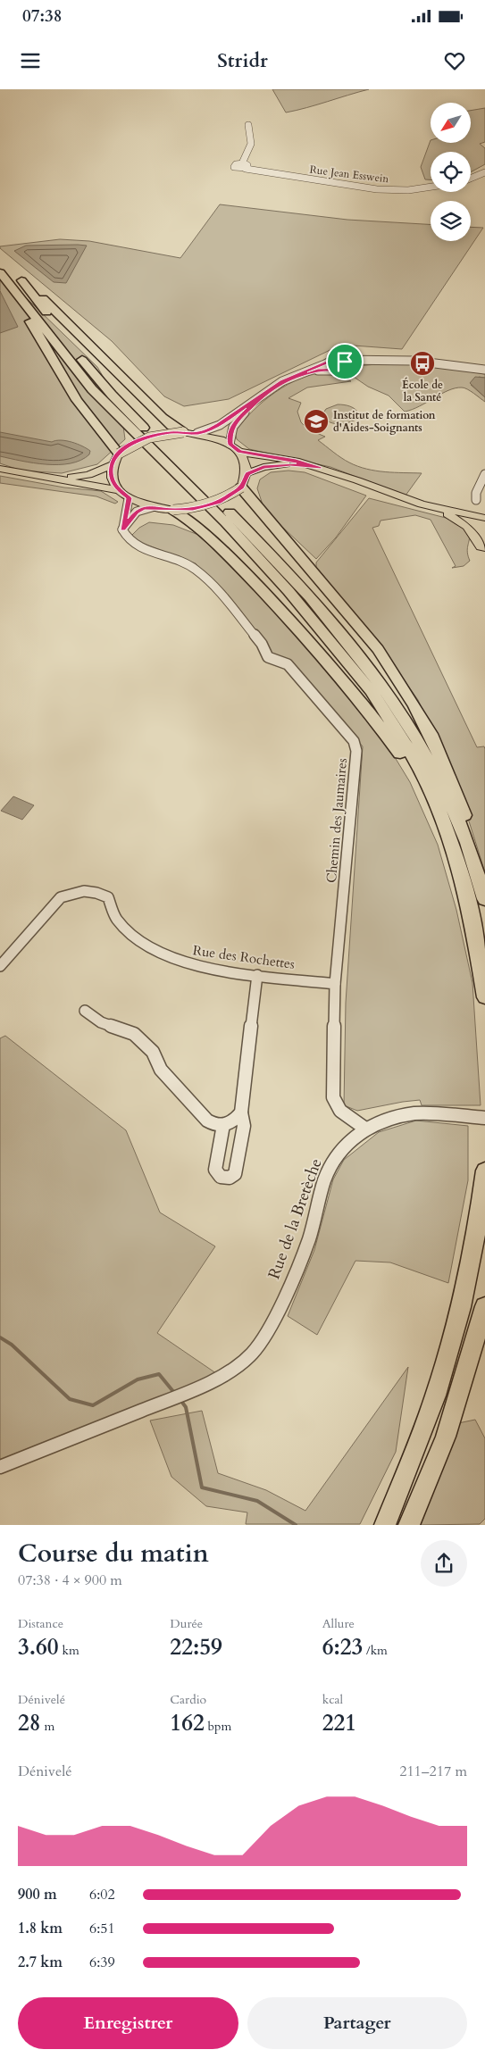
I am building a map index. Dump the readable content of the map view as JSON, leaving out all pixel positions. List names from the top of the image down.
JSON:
{
  "streets": {
    "street": [
      "Rue Jean Esswein",
      "Chemin des Jaumaires",
      "Rue des Rochettes",
      "Rue de la Bretèche"
    ]
  },
  "crossings": [
    ["Chemin des Jaumaires", "Rue des Rochettes"]
  ],
  "places": {
    "bus stop": ["École de la Santé"],
    "school or university": ["Institut de formation d'Aides-Soignants"]
  },
  "north": "bottom left",
  "page": {
    "status": "07:38",
    "header": "Stridr",
    "heading": ["Course du matin", "07:38 · 4 × 900 m"],
    "stats": [
      ["Distance", "3.60 km"],
      ["Durée", "22:59"],
      ["Allure", "6:23 /km"],
      ["Dénivelé", "28 m"],
      ["Cardio", "162 bpm"],
      ["kcal", "221"]
    ],
    "chart": ["Dénivelé", "211–217 m"],
    "list": [
      {
        "name": "900 m",
        "note": "6:02"
      },
      {
        "name": "1.8 km",
        "note": "6:51"
      },
      {
        "name": "2.7 km",
        "note": "6:39"
      }
    ],
    "buttons": ["Enregistrer", "Partager"]
  }
}
